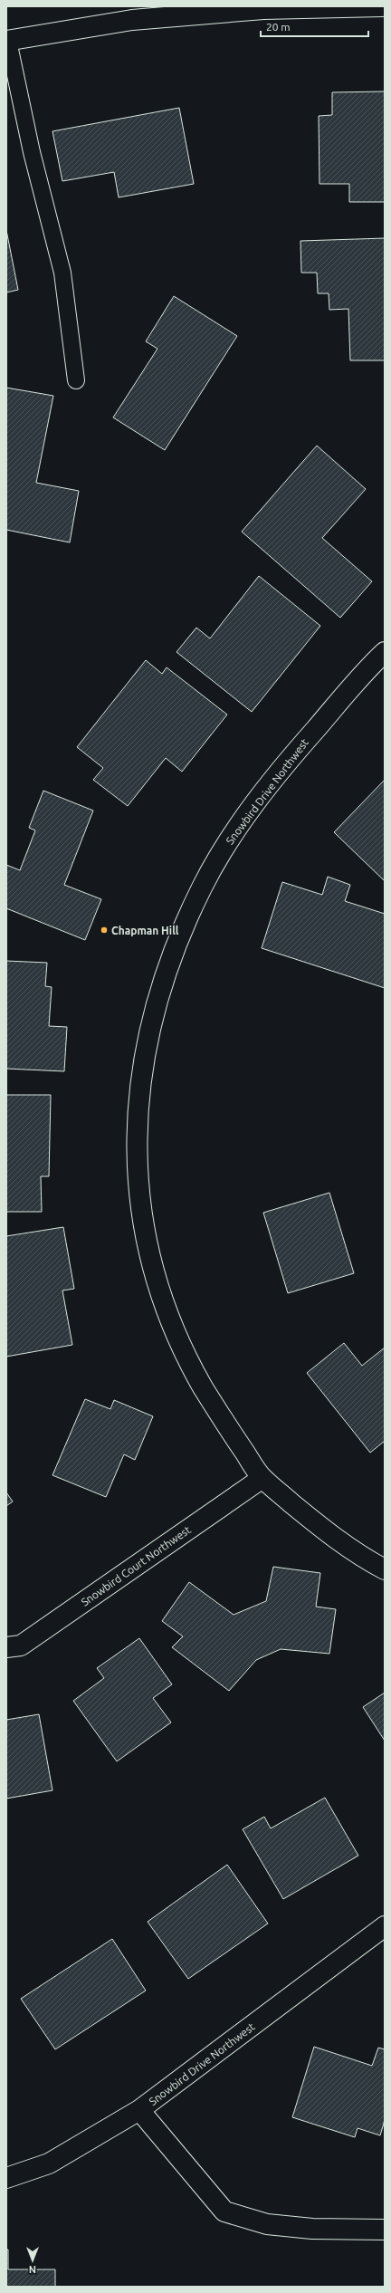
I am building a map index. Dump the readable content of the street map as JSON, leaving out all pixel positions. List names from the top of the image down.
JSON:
{
  "streets": {
    "street": ["Snowbird Drive Northwest", "Snowbird Court Northwest"]
  },
  "crossings": [
    ["Snowbird Drive Northwest", "Snowbird Court Northwest"]
  ],
  "places": ["Chapman Hill"],
  "scale_bar": "20 m",
  "north": "bottom"
}
